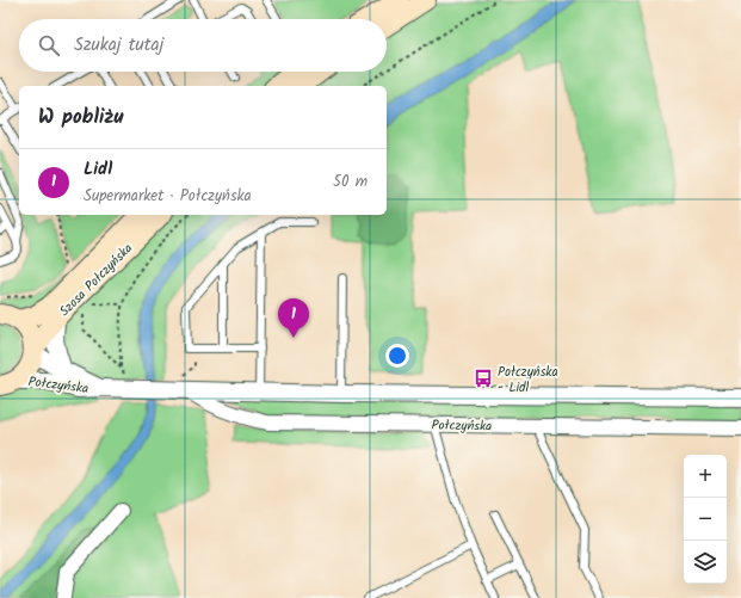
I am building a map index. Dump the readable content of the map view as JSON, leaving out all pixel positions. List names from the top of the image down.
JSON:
{
  "streets": {
    "main road": ["Szosa Połczyńska"],
    "street": ["Połczyńska"]
  },
  "crossings": [
    ["Szosa Połczyńska", "Połczyńska"]
  ],
  "places": {
    "bus stop": ["Połczyńska - Lidl"]
  },
  "page": {
    "search": "Szukaj tutaj",
    "heading": "W pobliżu",
    "list": [
      {
        "mark": "1",
        "name": "Lidl",
        "note": "Supermarket · Połczyńska",
        "value": "50 m"
      }
    ],
    "pins": "1",
    "map_buttons": ["+", "−"]
  }
}
